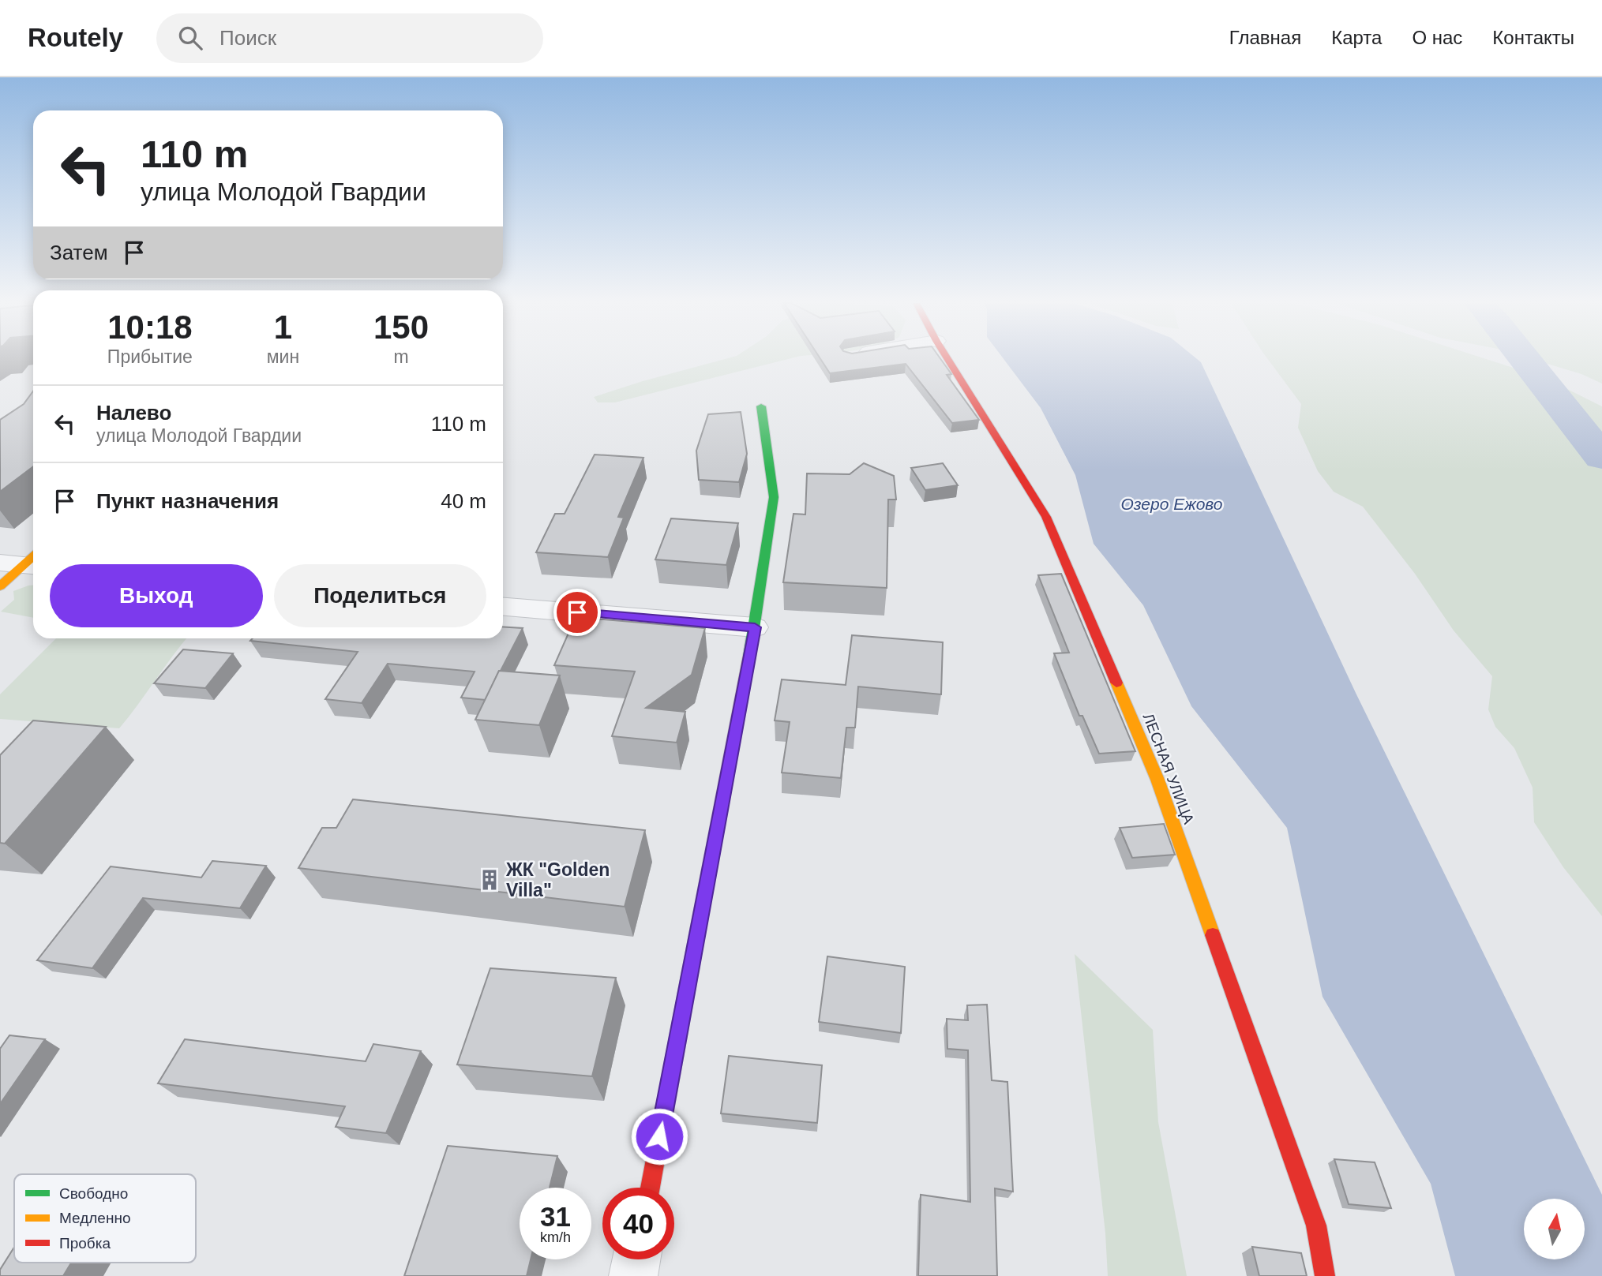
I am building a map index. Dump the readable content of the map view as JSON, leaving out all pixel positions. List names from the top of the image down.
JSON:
{
  "streets": {
    "street": ["ЛЕСНАЯ УЛИЦА"]
  },
  "water": ["Озеро Ежово"],
  "places": {
    "building": ["ЖК \"Golden Villa\""]
  },
  "legend": ["Свободно", "Медленно", "Пробка"],
  "north": "top",
  "page": {
    "header": "Routely",
    "search": "Поиск",
    "nav": [
      "Главная",
      "Карта",
      "О нас",
      "Контакты"
    ],
    "turn": ["110 m", "улица Молодой Гвардии"],
    "then": "Затем",
    "eta": [
      "10:18",
      "Прибытие",
      "1",
      "мин",
      "150",
      "m"
    ],
    "list": [
      {
        "name": "Налево",
        "note": "улица Молодой Гвардии",
        "value": "110 m"
      },
      {
        "name": "Пункт назначения",
        "value": "40 m"
      }
    ],
    "buttons": ["Выход", "Поделиться"],
    "speed": "31 km/h",
    "limit": "40"
  }
}
